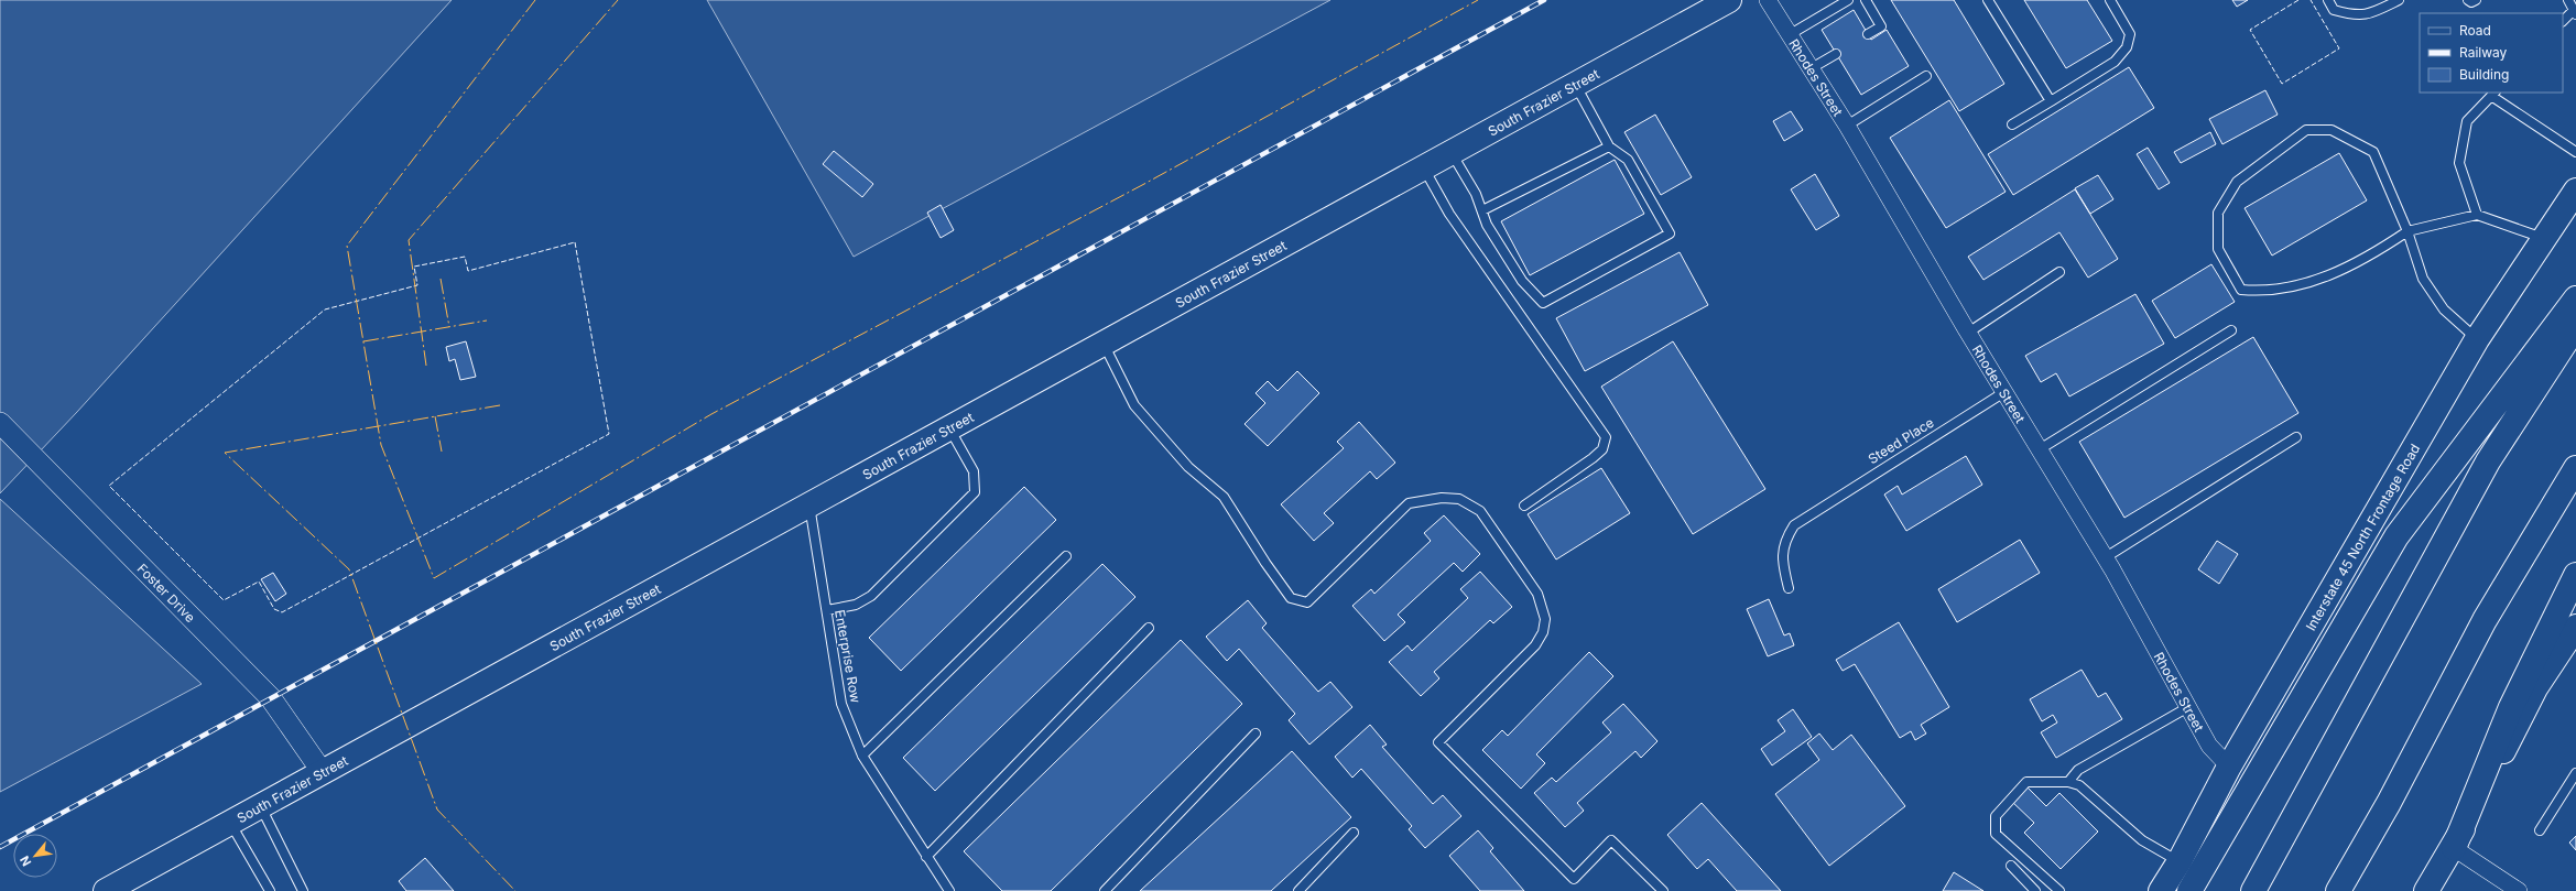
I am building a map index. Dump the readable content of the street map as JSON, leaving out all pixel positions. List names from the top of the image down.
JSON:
{
  "streets": {
    "main road": ["South Frazier Street", "Interstate 45 North Frontage Road"],
    "street": ["Rhodes Street", "Foster Drive"],
    "lane": ["Steed Place", "Enterprise Row"]
  },
  "crossings": [
    ["Rhodes Street", "Steed Place"],
    ["Rhodes Street", "Interstate 45 North Frontage Road"],
    ["South Frazier Street", "Foster Drive"],
    ["South Frazier Street", "Enterprise Row"]
  ],
  "legend": ["Road", "Railway", "Building"],
  "north": "bottom left"
}
